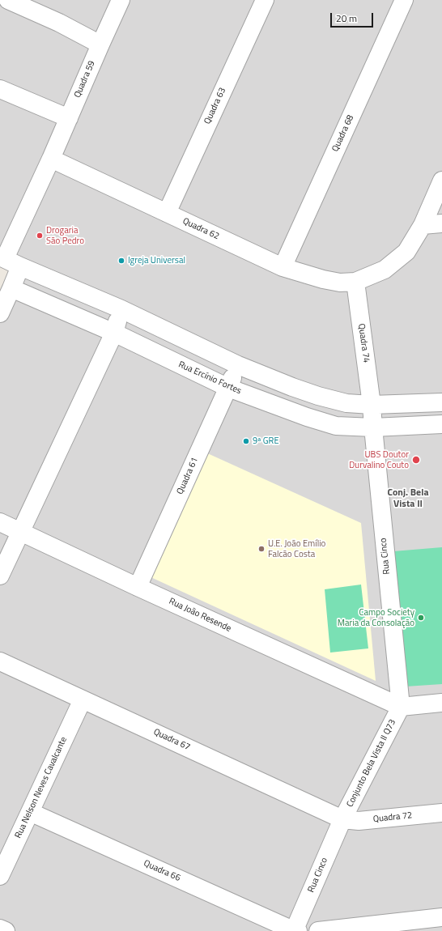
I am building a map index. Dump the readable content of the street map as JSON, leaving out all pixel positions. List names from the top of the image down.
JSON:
{
  "streets": {
    "street": [
      "Quadra 59",
      "Quadra 63",
      "Quadra 68",
      "Quadra 62",
      "Quadra 74",
      "Rua Ercínio Fortes",
      "Quadra 61",
      "Rua Cinco",
      "Rua João Resende",
      "Quadra 67",
      "Conjunto Bela Vista II Q73",
      "Rua Nelson Neves Cavalcante",
      "Quadra 72",
      "Quadra 66"
    ]
  },
  "crossings": [
    ["Quadra 59", "Quadra 62"],
    ["Quadra 63", "Quadra 62"],
    ["Quadra 68", "Quadra 62"],
    ["Quadra 62", "Quadra 74"],
    ["Quadra 74", "Rua Cinco"],
    ["Rua Ercínio Fortes", "Quadra 61"],
    ["Rua Ercínio Fortes", "Rua Cinco"],
    ["Quadra 61", "Rua João Resende"],
    ["Rua Cinco", "Rua João Resende"],
    ["Rua Cinco", "Quadra 67"],
    ["Rua Cinco", "Conjunto Bela Vista II Q73"],
    ["Rua Cinco", "Quadra 72"],
    ["Rua Cinco", "Quadra 66"],
    ["Rua João Resende", "Conjunto Bela Vista II Q73"],
    ["Quadra 67", "Conjunto Bela Vista II Q73"],
    ["Quadra 67", "Rua Nelson Neves Cavalcante"],
    ["Quadra 67", "Quadra 72"],
    ["Conjunto Bela Vista II Q73", "Quadra 72"],
    ["Rua Nelson Neves Cavalcante", "Quadra 66"]
  ],
  "districts": ["Conj. Bela Vista II"],
  "places": [
    "Drogaria São Pedro",
    "Igreja Universal",
    "9ª GRE",
    "UBS Doutor Durvalino Couto",
    "U.E. João Emílio Falcão Costa",
    "Campo Society Maria da Consolação"
  ],
  "scale_bar": "20 m"
}
